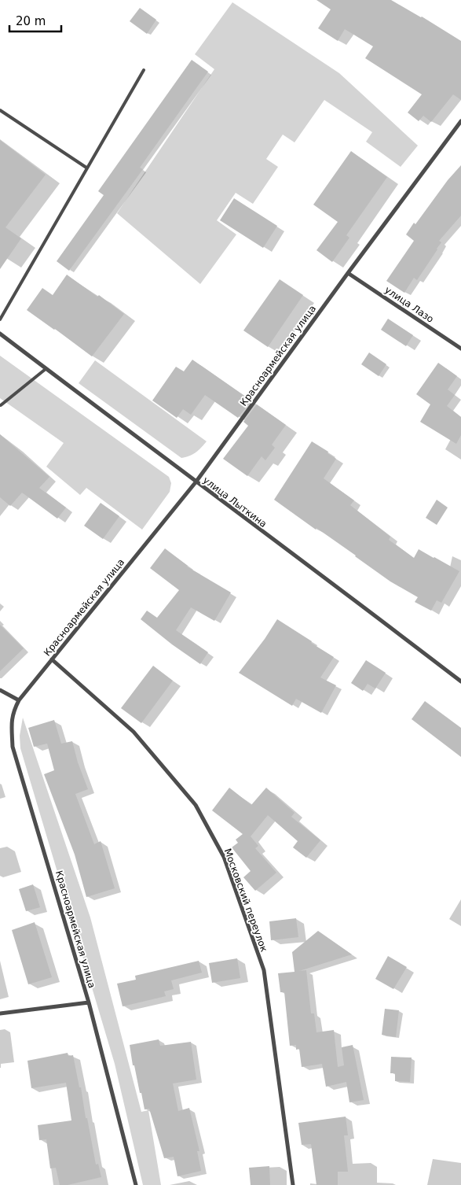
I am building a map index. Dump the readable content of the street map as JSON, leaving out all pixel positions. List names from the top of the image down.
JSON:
{
  "streets": {
    "street": [
      "улица Лазо",
      "Красноармейская улица",
      "улица Лыткина",
      "Московский переулок"
    ]
  },
  "crossings": [
    ["улица Лазо", "Красноармейская улица"],
    ["Красноармейская улица", "улица Лыткина"],
    ["Красноармейская улица", "Московский переулок"]
  ],
  "scale_bar": "20 m"
}
